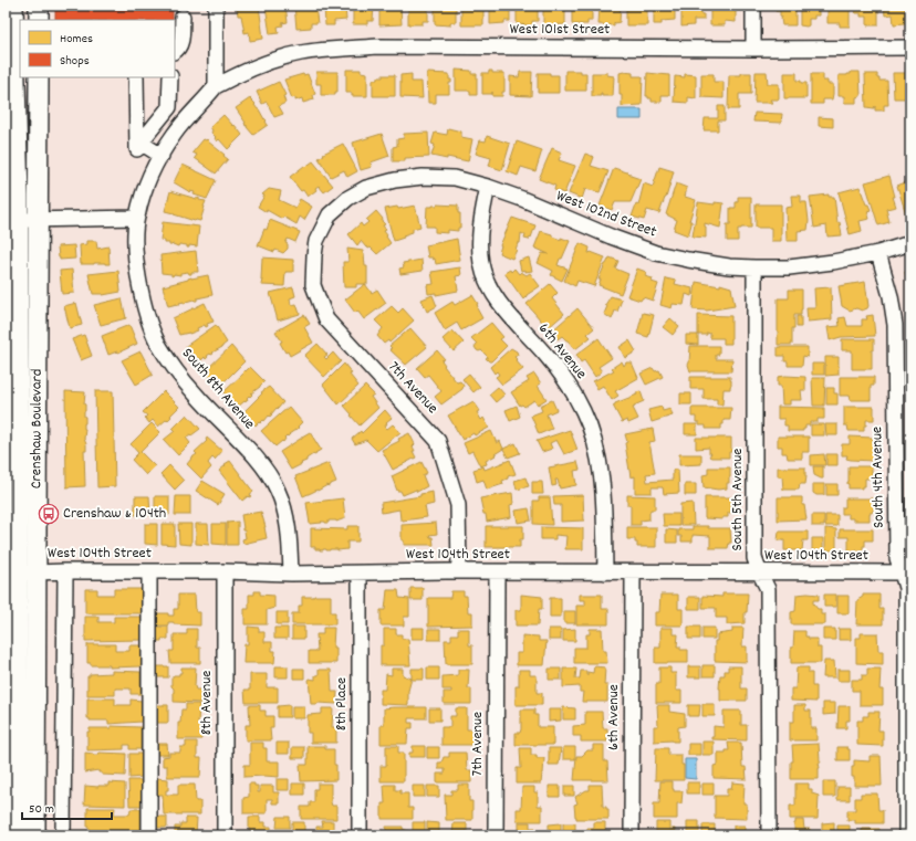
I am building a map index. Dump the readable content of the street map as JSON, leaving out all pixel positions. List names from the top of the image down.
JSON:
{
  "streets": {
    "main road": ["Crenshaw Boulevard"],
    "street": [
      "West 101st Street",
      "West 102nd Street",
      "6th Avenue",
      "7th Avenue",
      "South 8th Avenue",
      "South 4th Avenue",
      "South 5th Avenue",
      "West 104th Street",
      "8th Avenue",
      "8th Place"
    ]
  },
  "crossings": [
    ["West 101st Street", "South 8th Avenue"],
    ["West 102nd Street", "6th Avenue"],
    ["West 102nd Street", "7th Avenue"],
    ["West 102nd Street", "South 4th Avenue"],
    ["West 102nd Street", "South 5th Avenue"],
    ["6th Avenue", "West 104th Street"],
    ["7th Avenue", "West 104th Street"],
    ["South 8th Avenue", "West 104th Street"],
    ["Crenshaw Boulevard", "West 104th Street"],
    ["South 4th Avenue", "West 104th Street"],
    ["South 5th Avenue", "West 104th Street"],
    ["West 104th Street", "8th Avenue"],
    ["West 104th Street", "8th Place"]
  ],
  "places": {
    "bus stop": ["Crenshaw & 104th"]
  },
  "legend": ["Homes", "Shops"],
  "scale_bar": "50 m"
}
